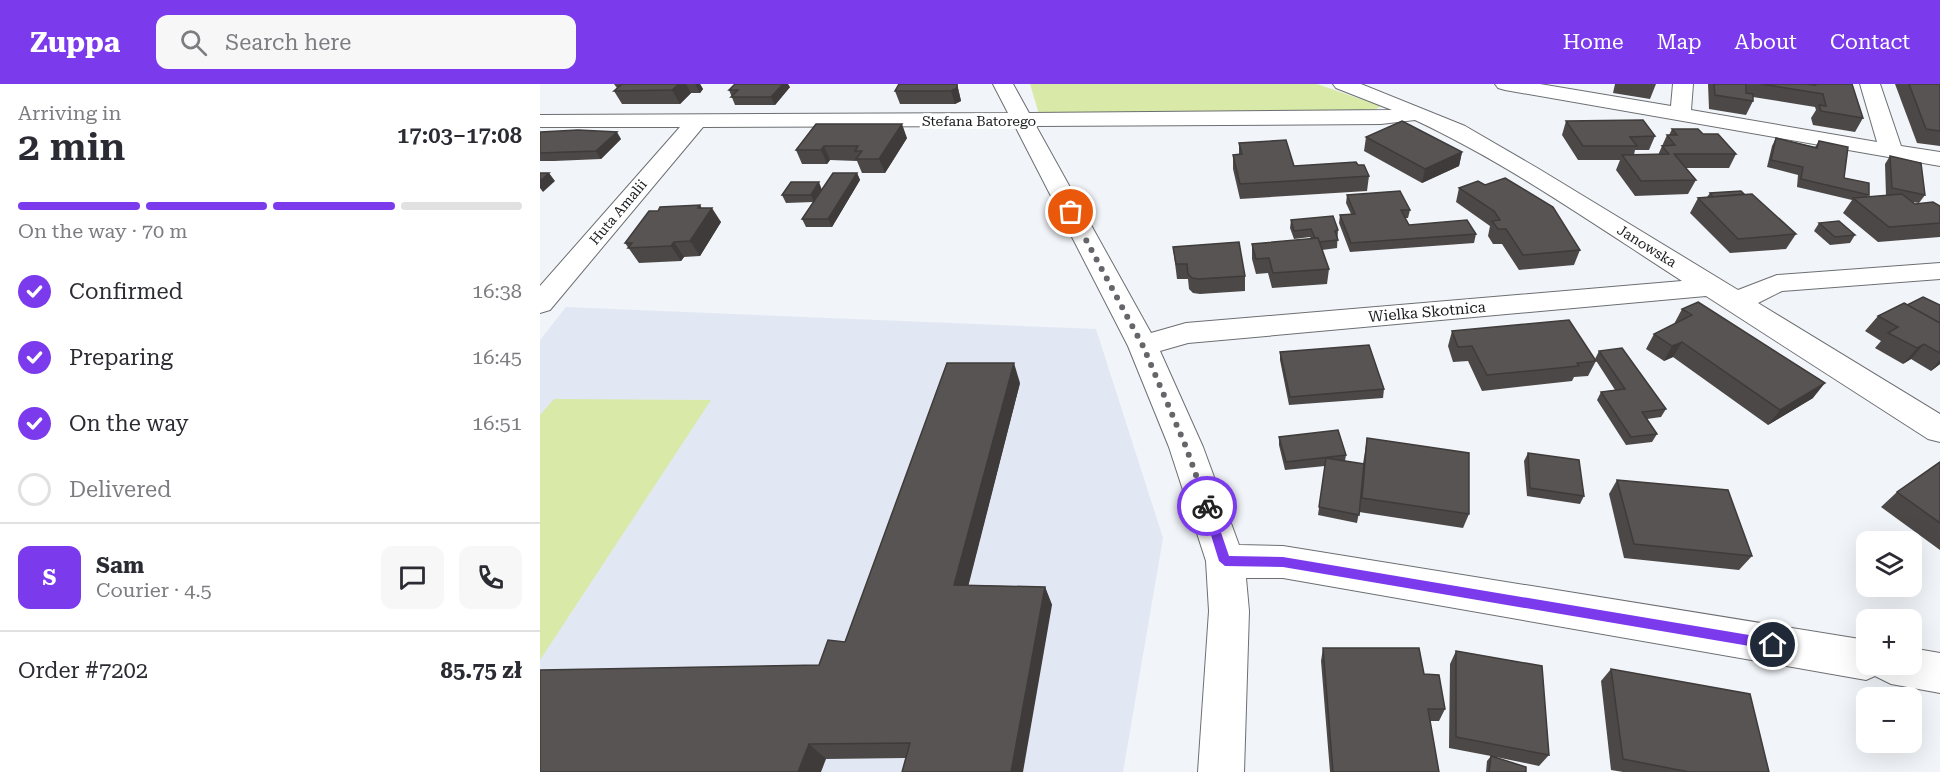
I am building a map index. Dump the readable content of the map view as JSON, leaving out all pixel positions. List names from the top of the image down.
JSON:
{
  "streets": {
    "street": [
      "Stefana Batorego",
      "Huta Amalii",
      "Janowska",
      "Wielka Skotnica"
    ]
  },
  "crossings": [
    ["Stefana Batorego", "Huta Amalii"],
    ["Stefana Batorego", "Janowska"],
    ["Janowska", "Wielka Skotnica"]
  ],
  "page": {
    "header": "Zuppa",
    "search": "Search here",
    "nav": [
      "Home",
      "Map",
      "About",
      "Contact"
    ],
    "heading": ["2 min", "Arriving in", "17:03–17:08"],
    "panel": [
      "Sam",
      "Courier · 4.5",
      "Order #7202",
      "85.75 zł"
    ],
    "bar": "On the way · 70 m",
    "list": [
      ["Confirmed", "16:38"],
      ["Preparing", "16:45"],
      ["On the way", "16:51"],
      "Delivered"
    ],
    "map_buttons": ["+", "−"],
    "round": "S"
  }
}
